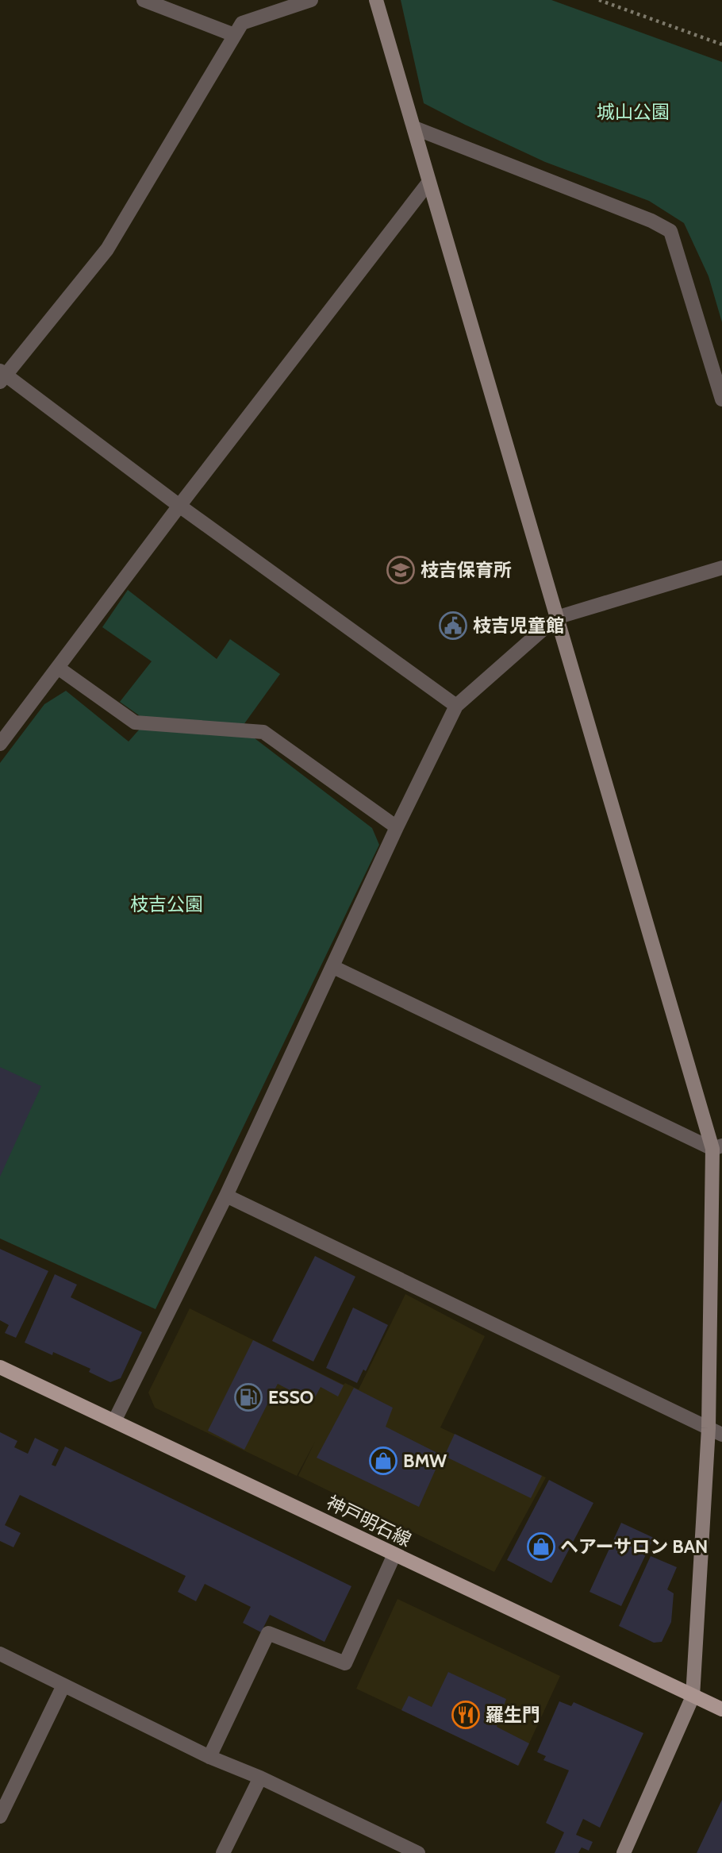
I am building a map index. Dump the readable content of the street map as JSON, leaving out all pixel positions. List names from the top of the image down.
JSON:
{
  "streets": {
    "main road": ["神戸明石線"]
  },
  "parks": ["城山公園", "枝吉公園"],
  "places": {
    "school or university": ["枝吉保育所"],
    "public building": ["枝吉児童館"],
    "fuel station": ["ESSO"],
    "shop": ["BMW", "ヘアーサロン BAN"],
    "restaurant": ["羅生門"]
  }
}
